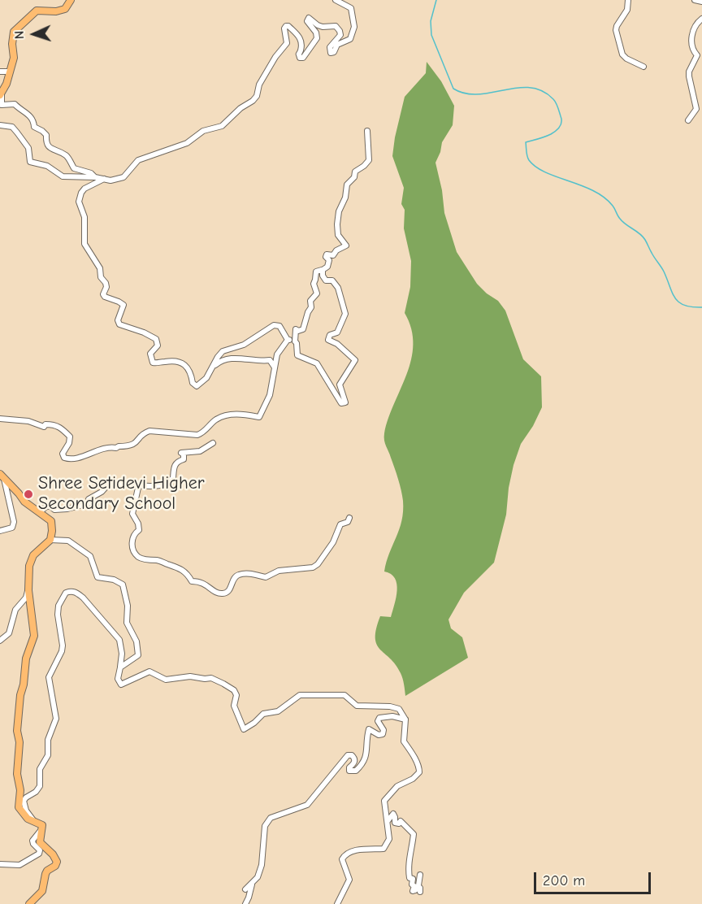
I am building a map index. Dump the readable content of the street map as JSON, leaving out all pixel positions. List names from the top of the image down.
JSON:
{
  "places": ["Shree Setidevi Higher Secondary School"],
  "scale_bar": "200 m",
  "north": "left"
}
